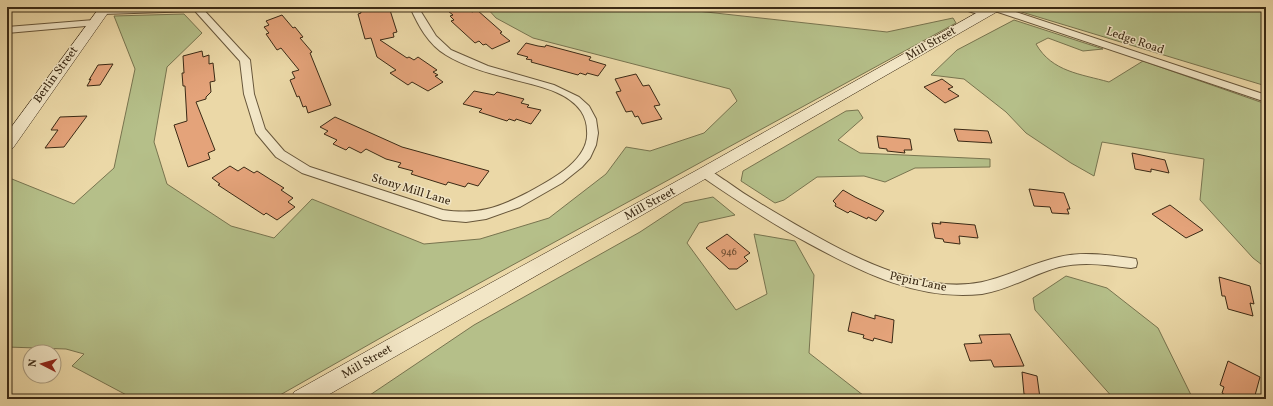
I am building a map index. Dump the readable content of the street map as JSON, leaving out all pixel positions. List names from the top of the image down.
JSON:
{
  "streets": {
    "main road": ["Mill Street", "Berlin Street"],
    "street": ["Ledge Road", "Stony Mill Lane", "Pepin Lane"]
  },
  "crossings": [
    ["Ledge Road", "Mill Street"],
    ["Mill Street", "Pepin Lane"],
    ["Berlin Street", "Stony Mill Lane"]
  ],
  "house_numbers": ["946"],
  "north": "left"
}
